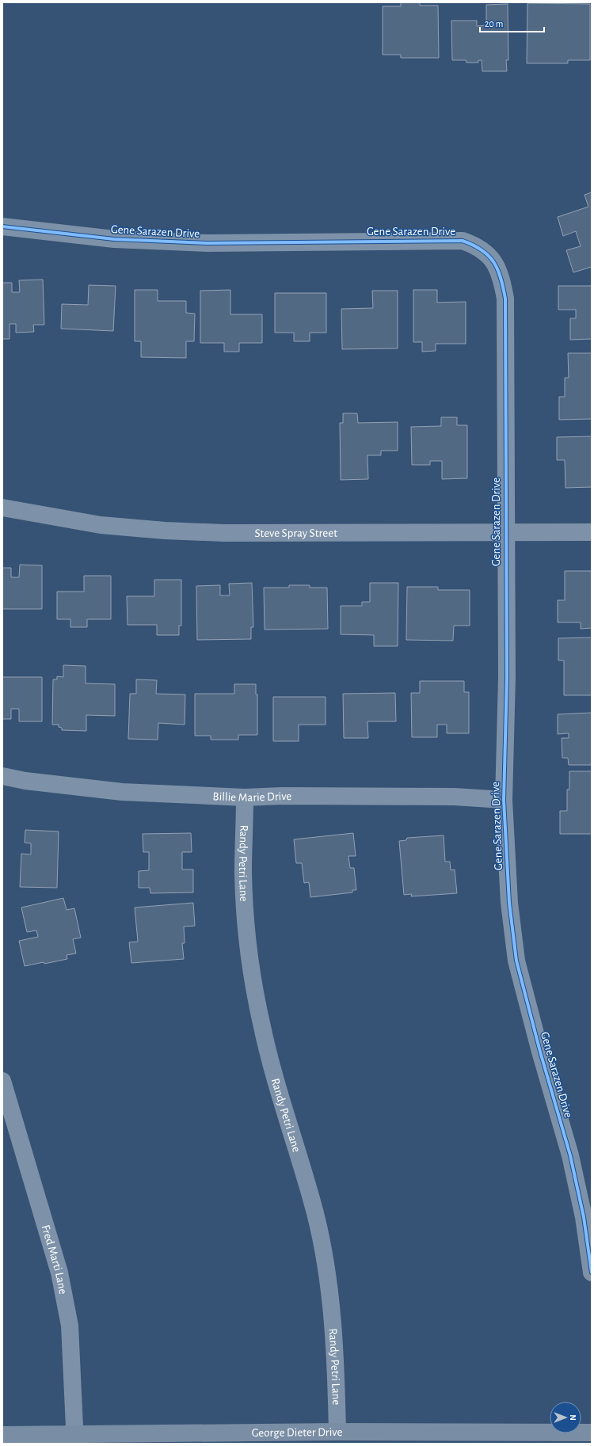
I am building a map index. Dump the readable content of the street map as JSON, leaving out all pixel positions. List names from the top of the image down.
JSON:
{
  "streets": {
    "main road": ["George Dieter Drive"],
    "street": [
      "Gene Sarazen Drive",
      "Steve Spray Street",
      "Billie Marie Drive",
      "Randy Petri Lane",
      "Fred Marti Lane"
    ]
  },
  "crossings": [
    ["Gene Sarazen Drive", "Steve Spray Street"],
    ["Gene Sarazen Drive", "Billie Marie Drive"],
    ["Billie Marie Drive", "Randy Petri Lane"],
    ["Randy Petri Lane", "George Dieter Drive"],
    ["Fred Marti Lane", "George Dieter Drive"]
  ],
  "scale_bar": "20 m",
  "north": "right"
}
